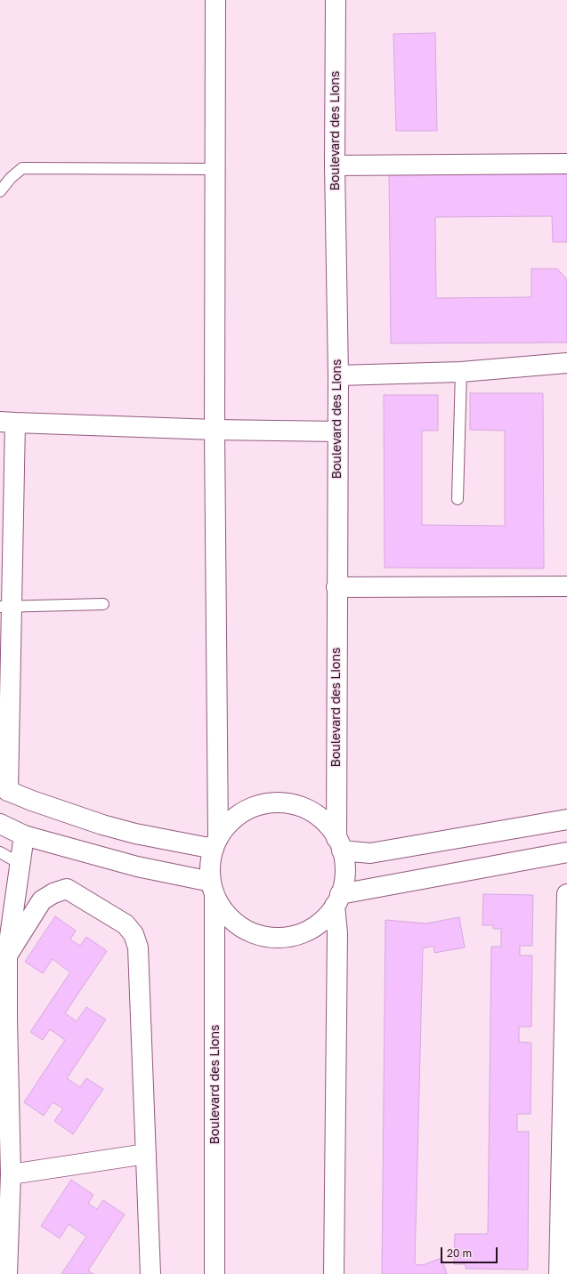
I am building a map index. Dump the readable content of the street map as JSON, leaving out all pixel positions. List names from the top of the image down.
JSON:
{
  "streets": {
    "main road": ["Boulevard des Lions"]
  },
  "scale_bar": "20 m"
}
